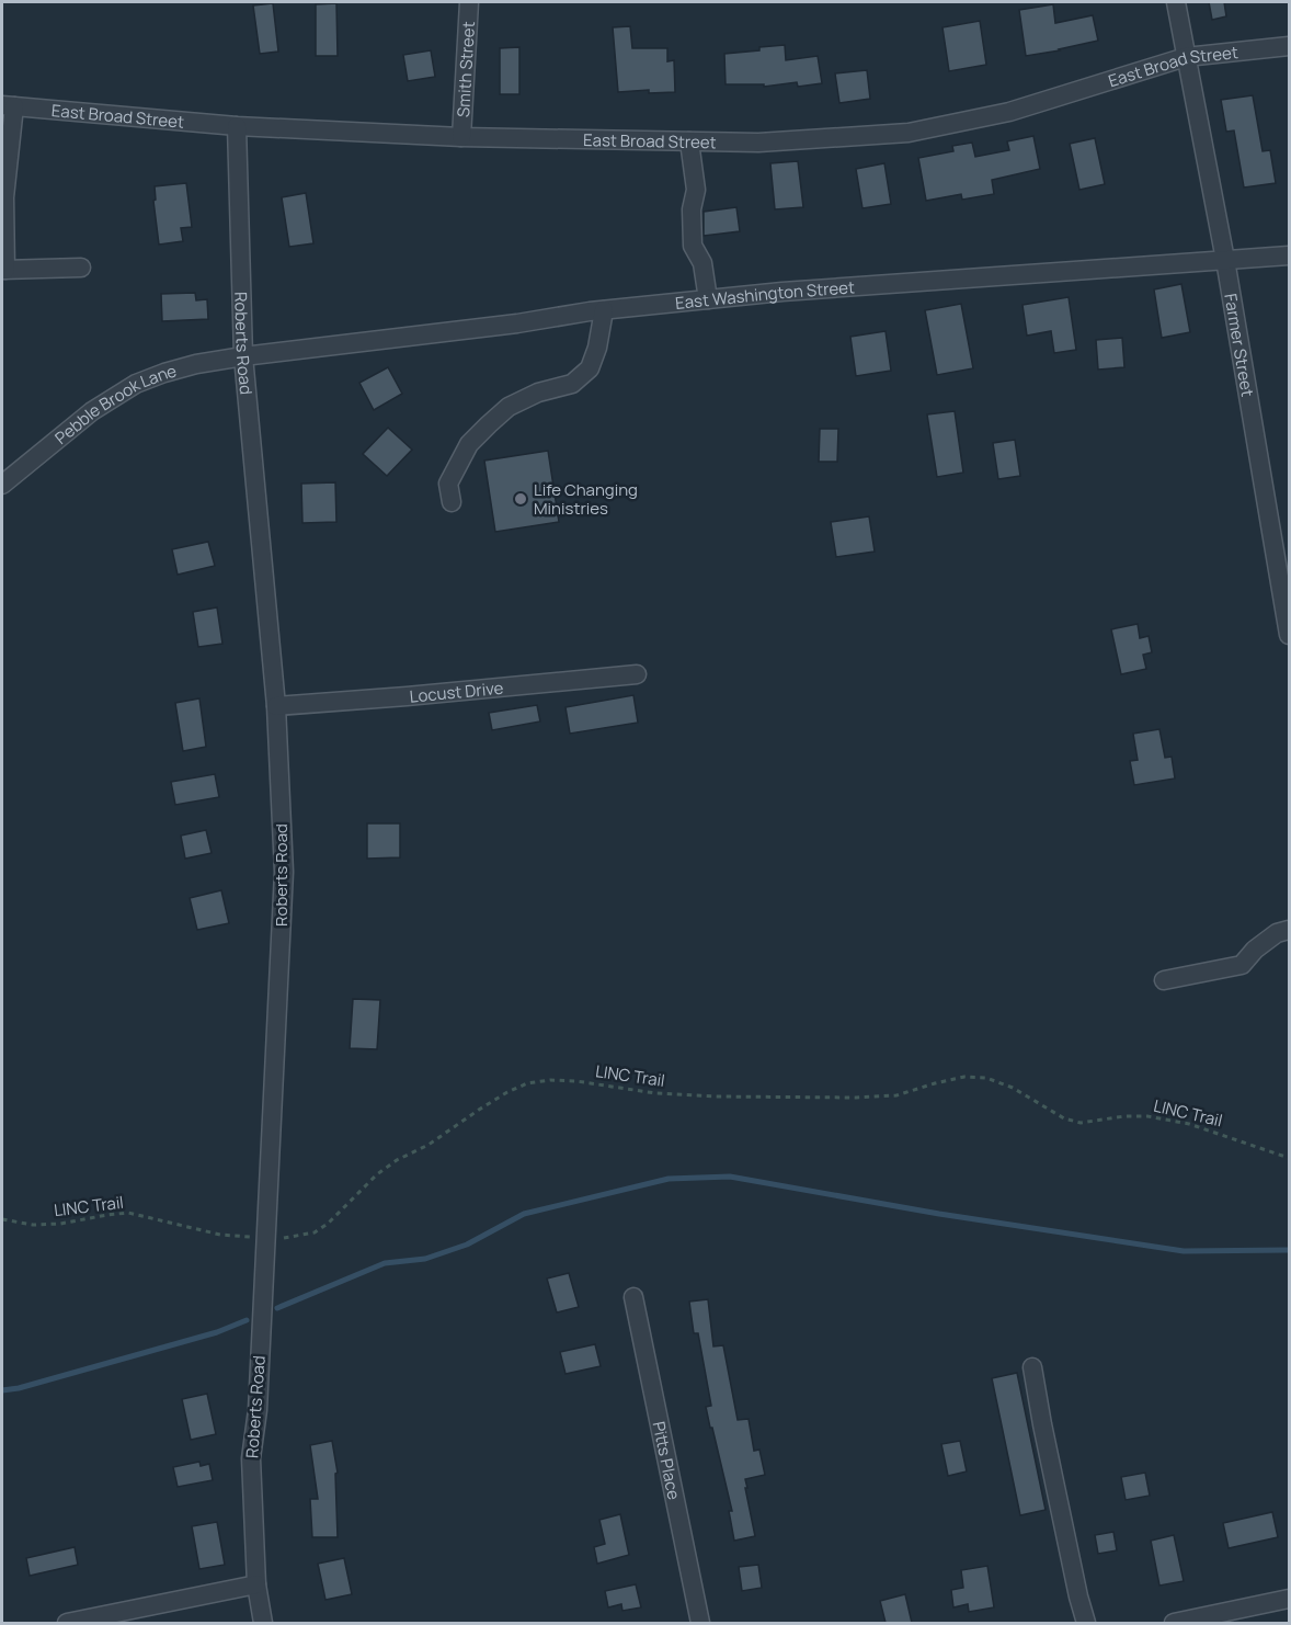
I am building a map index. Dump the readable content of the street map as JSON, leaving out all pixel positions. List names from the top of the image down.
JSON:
{
  "streets": {
    "street": [
      "East Broad Street",
      "Smith Street",
      "East Washington Street",
      "Roberts Road",
      "Farmer Street",
      "Pebble Brook Lane",
      "Locust Drive",
      "Pitts Place"
    ],
    "path": ["LINC Trail"]
  },
  "crossings": [
    ["East Broad Street", "Smith Street"],
    ["East Broad Street", "Roberts Road"],
    ["East Broad Street", "Farmer Street"],
    ["East Washington Street", "Roberts Road"],
    ["East Washington Street", "Farmer Street"],
    ["East Washington Street", "Pebble Brook Lane"],
    ["Roberts Road", "Pebble Brook Lane"],
    ["Roberts Road", "Locust Drive"],
    ["Roberts Road", "LINC Trail"]
  ],
  "places": ["Life Changing Ministries"]
}
